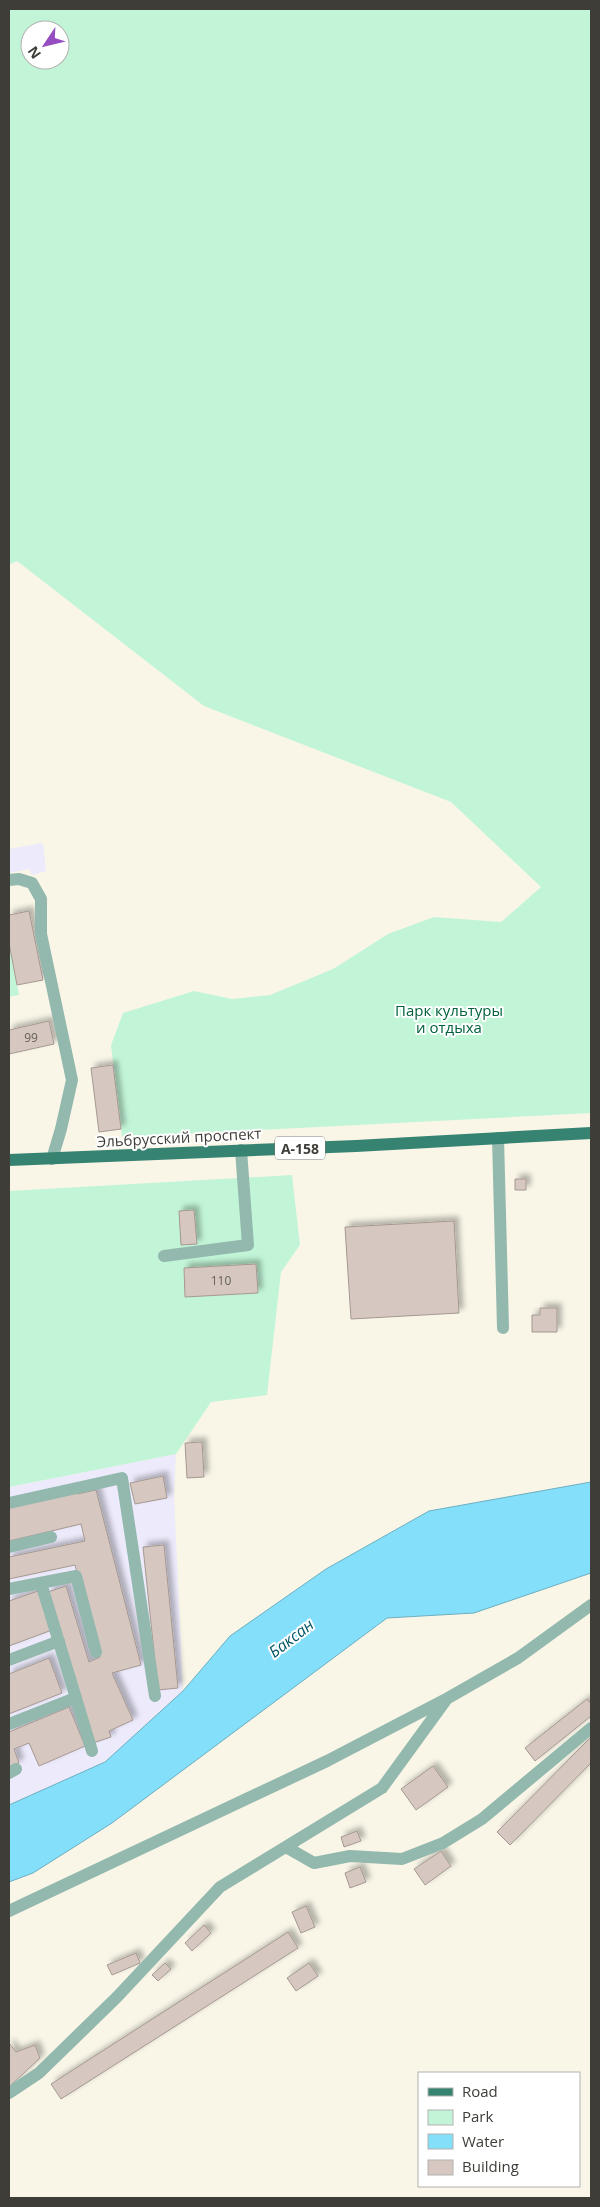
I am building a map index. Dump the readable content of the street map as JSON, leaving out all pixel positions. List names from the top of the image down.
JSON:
{
  "streets": {
    "main road": ["Эльбрусский проспект", "А-158"]
  },
  "water": ["Баксан"],
  "parks": ["Парк культуры и отдыха"],
  "house_numbers": ["99", "110"],
  "legend": [
    "Road",
    "Park",
    "Water",
    "Building"
  ],
  "north": "bottom left"
}
